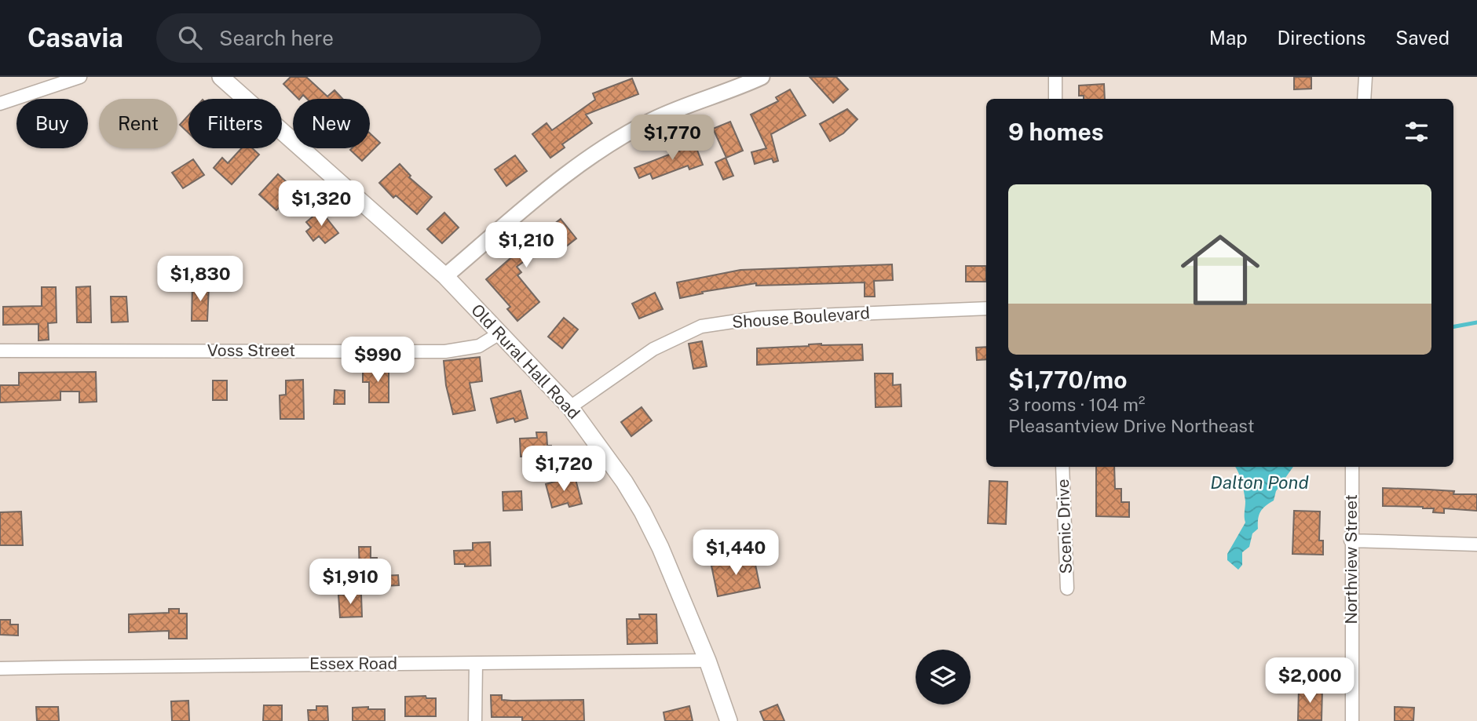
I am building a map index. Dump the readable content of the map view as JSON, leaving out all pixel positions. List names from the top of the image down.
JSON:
{
  "streets": {
    "main road": ["Old Rural Hall Road"],
    "street": [
      "Shouse Boulevard",
      "Voss Street",
      "Scenic Drive",
      "Northview Street",
      "Essex Road"
    ]
  },
  "crossings": [
    ["Shouse Boulevard", "Old Rural Hall Road"],
    ["Voss Street", "Old Rural Hall Road"],
    ["Old Rural Hall Road", "Essex Road"]
  ],
  "water": ["Dalton Pond"],
  "page": {
    "header": "Casavia",
    "search": "Search here",
    "nav": ["Map", "Directions", "Saved"],
    "chip": [
      "Buy",
      "Rent",
      "Filters",
      "New"
    ],
    "heading": "9 homes",
    "price": [
      "$1,770",
      "$1,320",
      "$1,210",
      "$1,830",
      "$990",
      "$1,720",
      "$1,440",
      "$1,910",
      "$2,000"
    ],
    "list": [
      {
        "name": "$1,770/mo",
        "note": "3 rooms · 104 m² · Pleasantview Drive Northeast"
      }
    ]
  }
}
